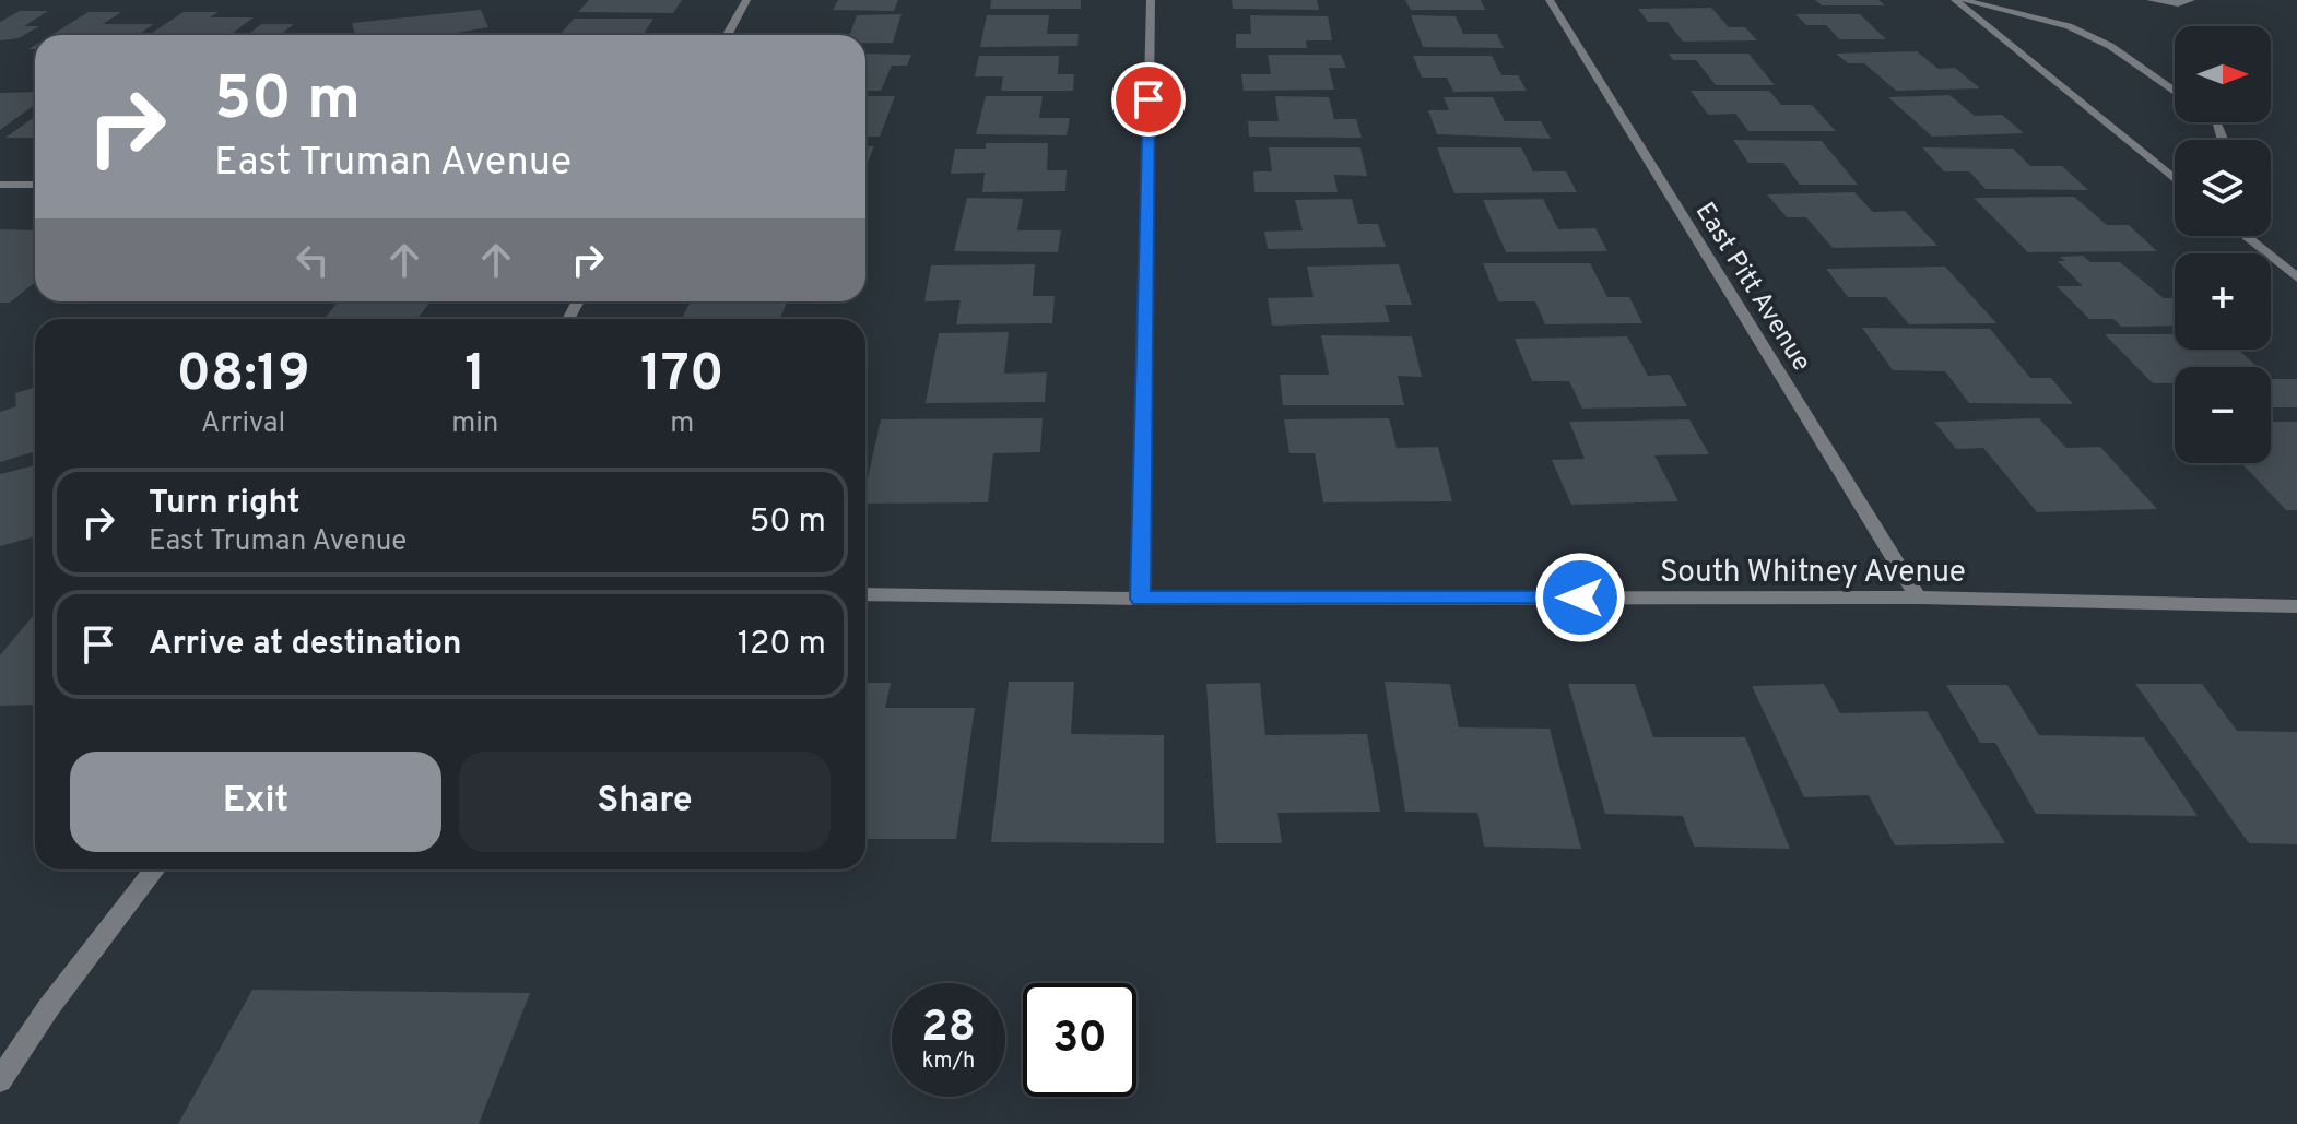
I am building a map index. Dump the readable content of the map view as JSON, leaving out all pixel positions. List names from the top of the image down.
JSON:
{
  "streets": {
    "street": ["East Pitt Avenue", "South Whitney Avenue"]
  },
  "crossings": [
    ["East Pitt Avenue", "South Whitney Avenue"]
  ],
  "north": "right",
  "page": {
    "map_buttons": ["+", "−"],
    "turn": ["50 m", "East Truman Avenue"],
    "eta": [
      "08:19",
      "Arrival",
      "1",
      "min",
      "170",
      "m"
    ],
    "list": [
      {
        "name": "Turn right",
        "note": "East Truman Avenue",
        "value": "50 m"
      },
      {
        "name": "Arrive at destination",
        "value": "120 m"
      }
    ],
    "buttons": ["Exit", "Share"],
    "speed": "28 km/h",
    "limit": "30"
  }
}
